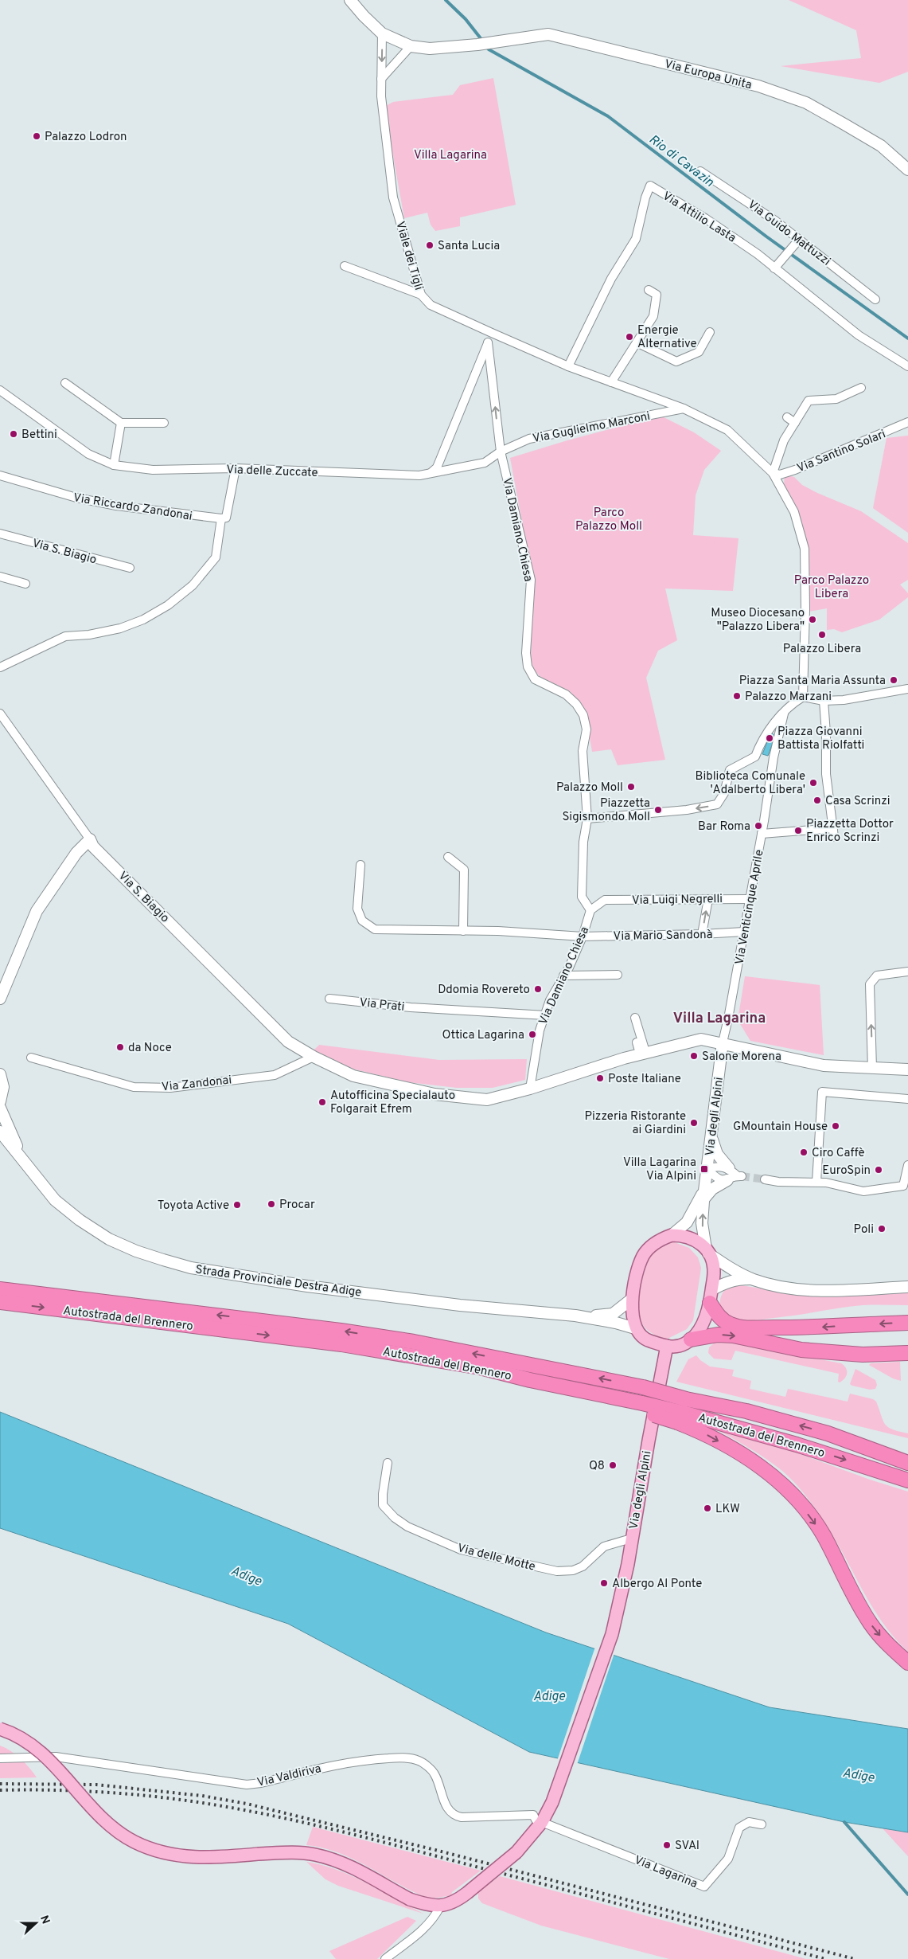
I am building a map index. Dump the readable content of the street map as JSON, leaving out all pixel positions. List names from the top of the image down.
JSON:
{
  "streets": {
    "highway": ["Autostrada del Brennero"],
    "main road": [
      "Via Europa Unita",
      "Via S. Biagio",
      "Via degli Alpini",
      "Strada Provinciale Destra Adige"
    ],
    "street": [
      "Via Attilio Lasta",
      "Via Guido Mattuzzi",
      "Viale dei Tigli",
      "Via Guglielmo Marconi",
      "Via Santino Solari",
      "Via delle Zuccate",
      "Via Riccardo Zandonai",
      "Via Damiano Chiesa",
      "Via Luigi Negrelli",
      "Via Venticinque Aprile",
      "Via Mario Sandonà",
      "Via Prati",
      "Via Zandonai",
      "Via delle Motte",
      "Via Valdiriva",
      "Via Lagarina"
    ]
  },
  "crossings": [
    ["Via Europa Unita", "Viale dei Tigli"],
    ["Via Attilio Lasta", "Viale dei Tigli"],
    ["Viale dei Tigli", "Via Guglielmo Marconi"],
    ["Viale dei Tigli", "Via Santino Solari"],
    ["Via Guglielmo Marconi", "Via delle Zuccate"],
    ["Via Guglielmo Marconi", "Via Damiano Chiesa"],
    ["Via Damiano Chiesa", "Via Luigi Negrelli"],
    ["Via Damiano Chiesa", "Via Mario Sandonà"],
    ["Via Damiano Chiesa", "Via Prati"],
    ["Via S. Biagio", "Via Zandonai"],
    ["Via Luigi Negrelli", "Via Venticinque Aprile"],
    ["Via Venticinque Aprile", "Via Mario Sandonà"],
    ["Via Venticinque Aprile", "Via degli Alpini"],
    ["Via degli Alpini", "Strada Provinciale Destra Adige"],
    ["Via degli Alpini", "Via delle Motte"],
    ["Via degli Alpini", "Via Valdiriva"],
    ["Via degli Alpini", "Via Lagarina"],
    ["Via Valdiriva", "Via Lagarina"]
  ],
  "districts": ["Villa Lagarina"],
  "water": ["Rio di Cavazin", "Adige"],
  "parks": ["Villa Lagarina", "Parco Palazzo Moll", "Parco Palazzo Libera"],
  "places": {
    "other": [
      "Palazzo Lodron",
      "Santa Lucia",
      "Energie Alternative",
      "Bettini",
      "Museo Diocesano \"Palazzo Libera\"",
      "Palazzo Libera",
      "Piazza Santa Maria Assunta",
      "Palazzo Marzani",
      "Piazza Giovanni Battista Riolfatti",
      "Biblioteca Comunale 'Adalberto Libera'",
      "Palazzo Moll",
      "Casa Scrinzi",
      "Piazzetta Sigismondo Moll",
      "Bar Roma",
      "Piazzetta Dottor Enrico Scrinzi",
      "Ddomia Rovereto",
      "Ottica Lagarina",
      "da Noce",
      "Salone Morena",
      "Poste Italiane",
      "Autofficina Specialauto Folgarait Efrem",
      "Pizzeria Ristorante ai Giardini",
      "GMountain House",
      "Ciro Caffè",
      "EuroSpin",
      "Procar",
      "Toyota Active",
      "Poli",
      "Q8",
      "LKW",
      "Albergo Al Ponte",
      "SVAI"
    ],
    "transit": ["Villa Lagarina Via Alpini"]
  },
  "north": "right"
}
